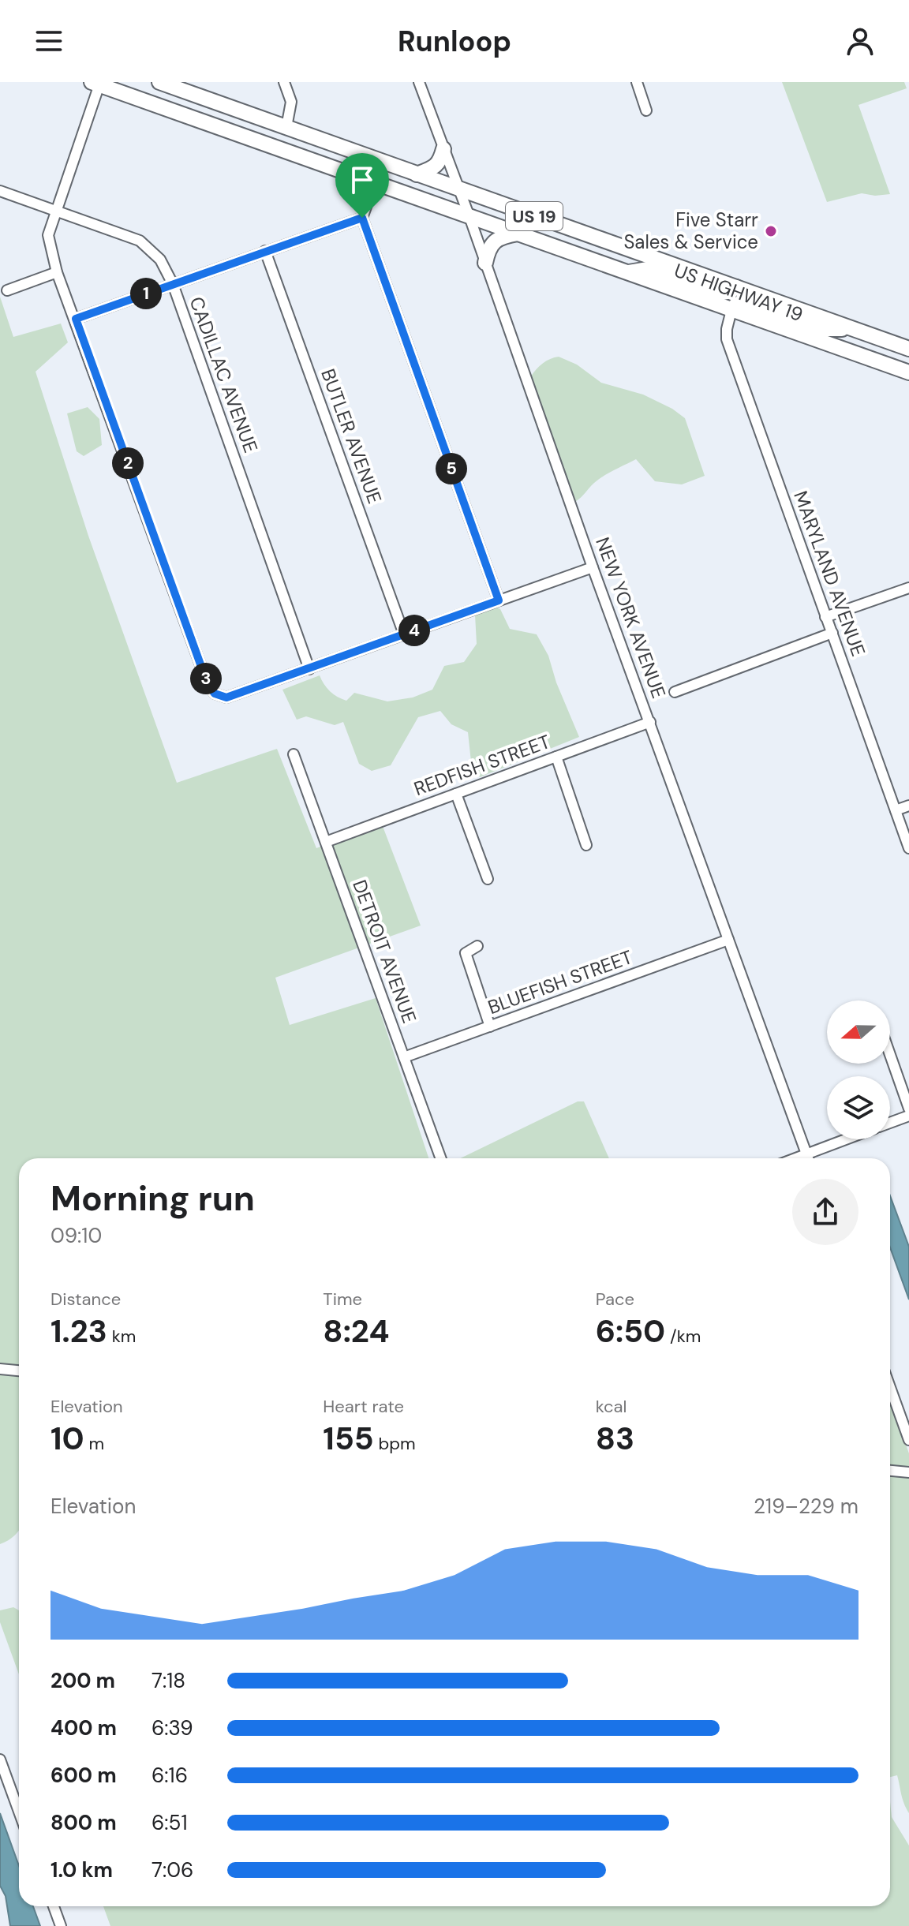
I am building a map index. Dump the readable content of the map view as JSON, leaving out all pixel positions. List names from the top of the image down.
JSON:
{
  "streets": {
    "highway": ["US 19", "US HIGHWAY 19"],
    "street": [
      "CADILLAC AVENUE",
      "BUTLER AVENUE",
      "MARYLAND AVENUE",
      "NEW YORK AVENUE",
      "REDFISH STREET",
      "DETROIT AVENUE",
      "BLUEFISH STREET"
    ]
  },
  "crossings": [
    ["US HIGHWAY 19", "MARYLAND AVENUE"],
    ["US HIGHWAY 19", "NEW YORK AVENUE"],
    ["NEW YORK AVENUE", "REDFISH STREET"],
    ["NEW YORK AVENUE", "BLUEFISH STREET"],
    ["REDFISH STREET", "DETROIT AVENUE"],
    ["DETROIT AVENUE", "BLUEFISH STREET"]
  ],
  "places": ["Five Starr Sales & Service"],
  "north": "left",
  "page": {
    "header": "Runloop",
    "pins": [
      "1",
      "2",
      "5",
      "4",
      "3"
    ],
    "heading": ["Morning run", "09:10"],
    "stats": [
      ["Distance", "1.23 km"],
      ["Time", "8:24"],
      ["Pace", "6:50 /km"],
      ["Elevation", "10 m"],
      ["Heart rate", "155 bpm"],
      ["kcal", "83"]
    ],
    "chart": ["Elevation", "219–229 m"],
    "list": [
      {
        "name": "200 m",
        "note": "7:18"
      },
      {
        "name": "400 m",
        "note": "6:39"
      },
      {
        "name": "600 m",
        "note": "6:16"
      },
      {
        "name": "800 m",
        "note": "6:51"
      },
      {
        "name": "1.0 km",
        "note": "7:06"
      }
    ]
  }
}
